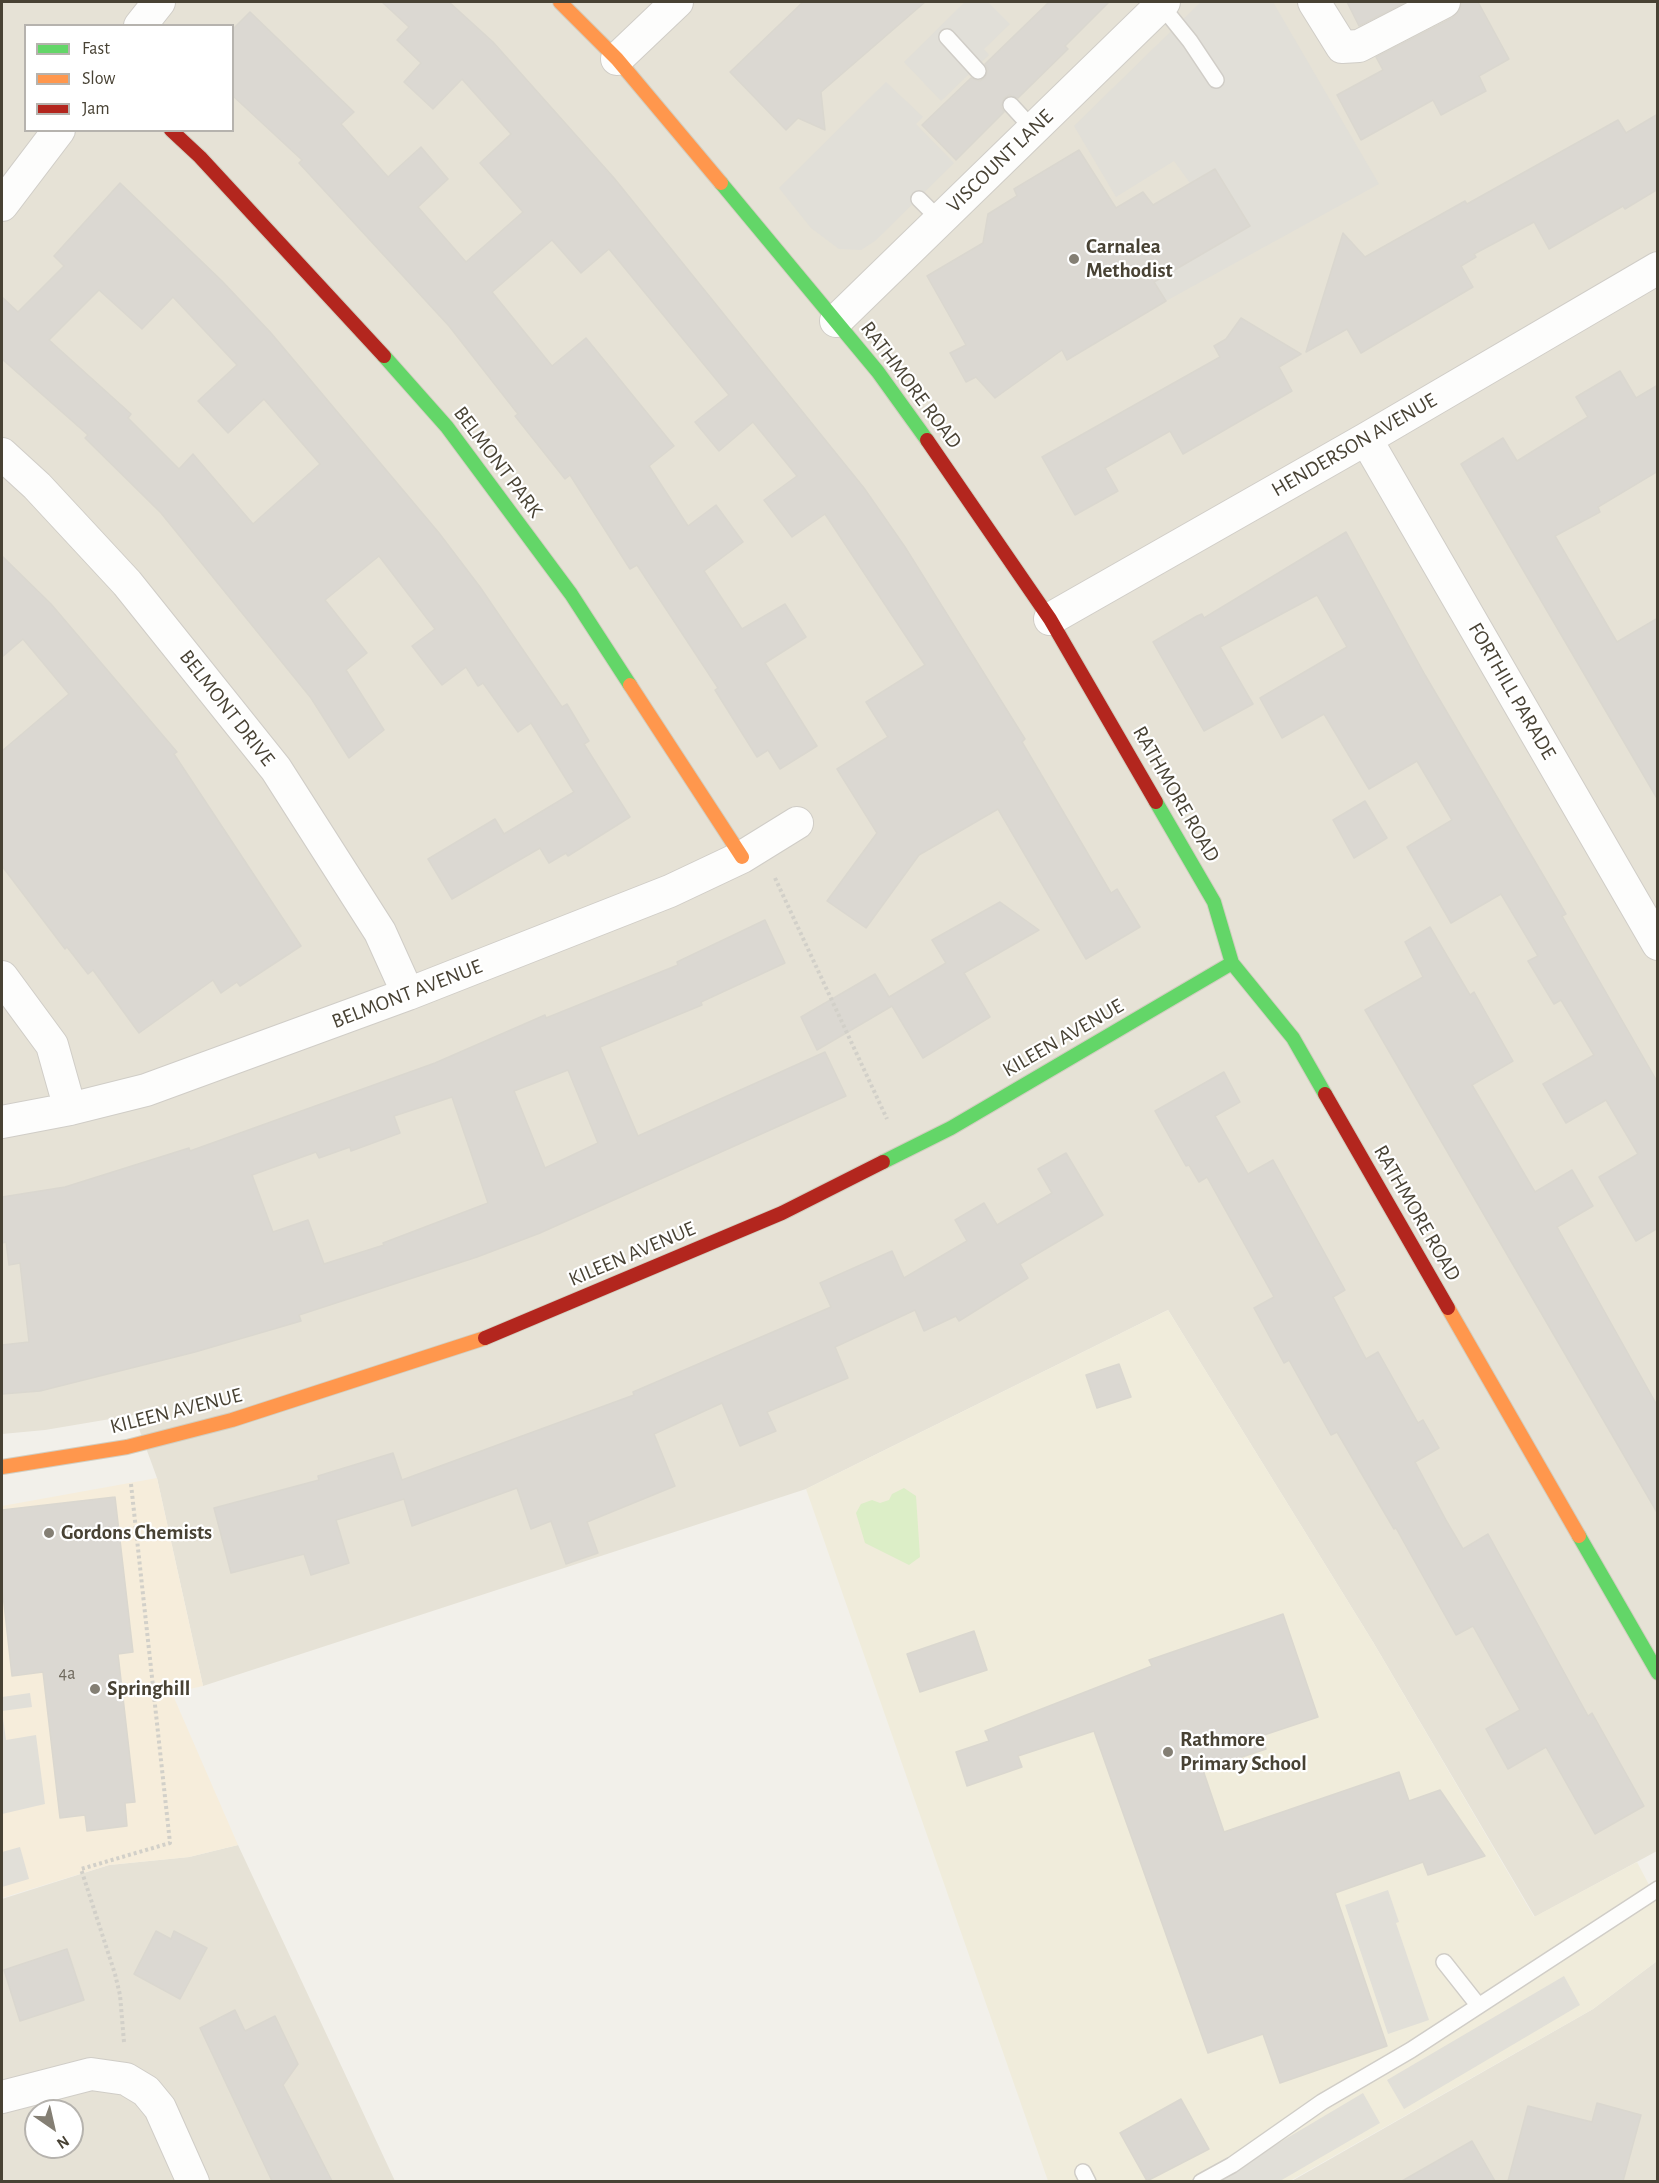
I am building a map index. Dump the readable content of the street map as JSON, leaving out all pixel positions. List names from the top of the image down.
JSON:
{
  "streets": {
    "street": [
      "VISCOUNT LANE",
      "RATHMORE ROAD",
      "HENDERSON AVENUE",
      "BELMONT PARK",
      "FORTHILL PARADE",
      "BELMONT DRIVE",
      "BELMONT AVENUE",
      "KILEEN AVENUE"
    ]
  },
  "crossings": [
    ["VISCOUNT LANE", "RATHMORE ROAD"],
    ["RATHMORE ROAD", "HENDERSON AVENUE"],
    ["RATHMORE ROAD", "KILEEN AVENUE"],
    ["HENDERSON AVENUE", "FORTHILL PARADE"],
    ["BELMONT PARK", "BELMONT AVENUE"],
    ["BELMONT DRIVE", "BELMONT AVENUE"]
  ],
  "places": [
    "Carnalea Methodist",
    "Gordons Chemists",
    "Springhill",
    "Rathmore Primary School"
  ],
  "house_numbers": ["4a"],
  "legend": ["Fast", "Slow", "Jam"],
  "north": "bottom right"
}
